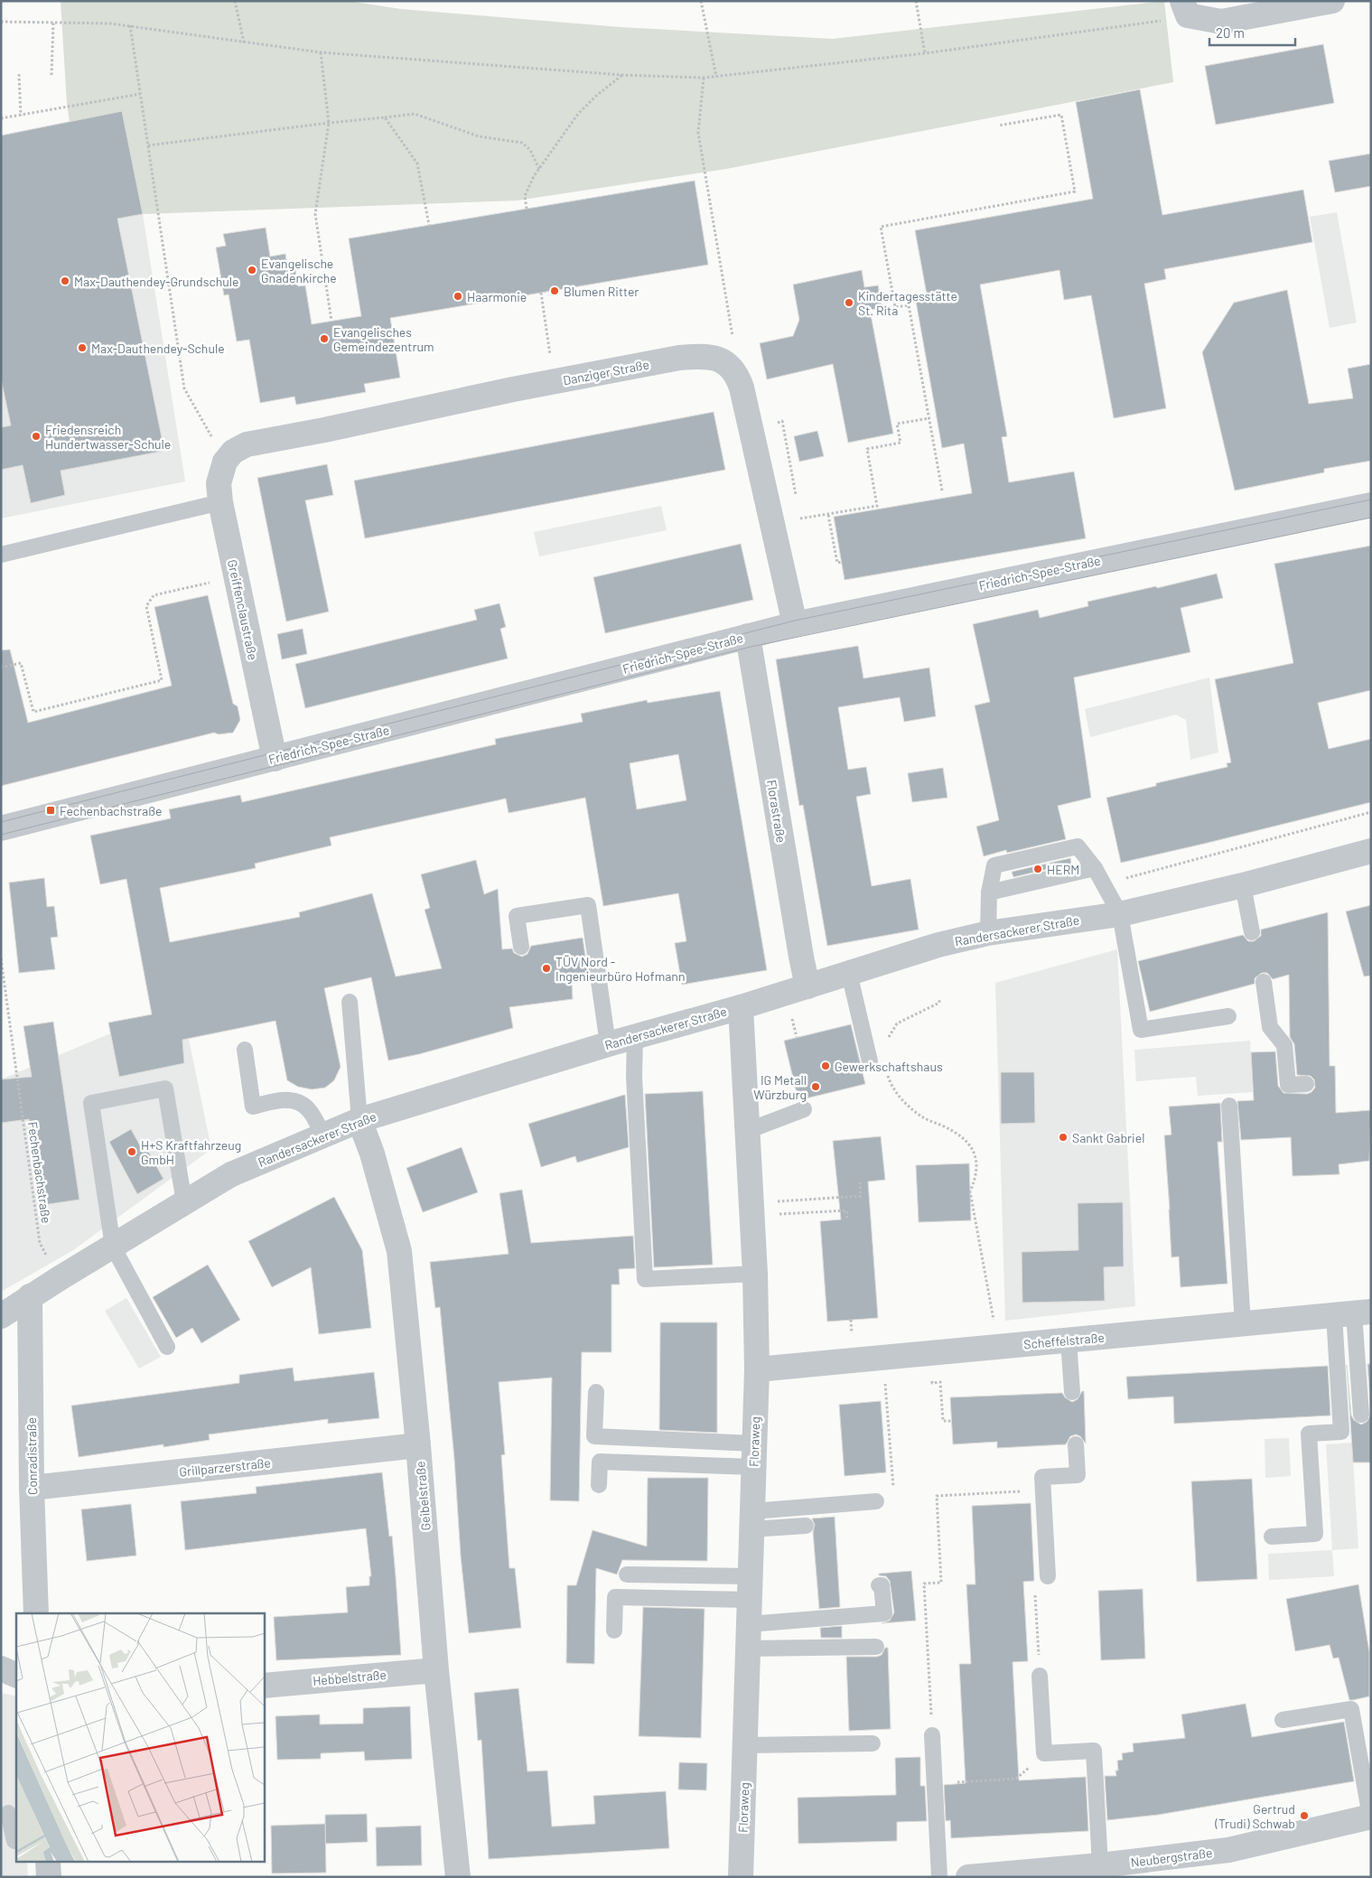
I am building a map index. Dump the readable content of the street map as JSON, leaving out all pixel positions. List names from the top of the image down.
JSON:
{
  "streets": {
    "street": [
      "Danziger Straße",
      "Friedrich-Spee-Straße",
      "Greiffenclaustraße",
      "Florastraße",
      "Randersackerer Straße",
      "Scheffelstraße",
      "Floraweg",
      "Conradistraße",
      "Grillparzerstraße",
      "Geibelstraße",
      "Hebbelstraße",
      "Neubergstraße"
    ],
    "path": ["Fechenbachstraße"]
  },
  "crossings": [
    ["Danziger Straße", "Greiffenclaustraße"],
    ["Friedrich-Spee-Straße", "Greiffenclaustraße"],
    ["Friedrich-Spee-Straße", "Florastraße"],
    ["Florastraße", "Randersackerer Straße"],
    ["Randersackerer Straße", "Fechenbachstraße"],
    ["Randersackerer Straße", "Floraweg"],
    ["Randersackerer Straße", "Conradistraße"],
    ["Randersackerer Straße", "Geibelstraße"],
    ["Scheffelstraße", "Floraweg"],
    ["Conradistraße", "Grillparzerstraße"],
    ["Grillparzerstraße", "Geibelstraße"],
    ["Geibelstraße", "Hebbelstraße"]
  ],
  "places": {
    "other": [
      "Evangelische Gnadenkirche",
      "Max-Dauthendey-Grundschule",
      "Blumen Ritter",
      "Haarmonie",
      "Kindertagesstätte St. Rita",
      "Evangelisches Gemeindezentrum",
      "Max-Dauthendey-Schule",
      "Friedensreich Hundertwasser-Schule",
      "HERM",
      "TÜV Nord - Ingenieurbüro Hofmann",
      "Gewerkschaftshaus",
      "IG Metall Würzburg",
      "Sankt Gabriel",
      "H+S Kraftfahrzeug GmbH",
      "Gertrud (Trudi) Schwab"
    ],
    "transit": ["Fechenbachstraße"]
  },
  "scale_bar": "20 m"
}
